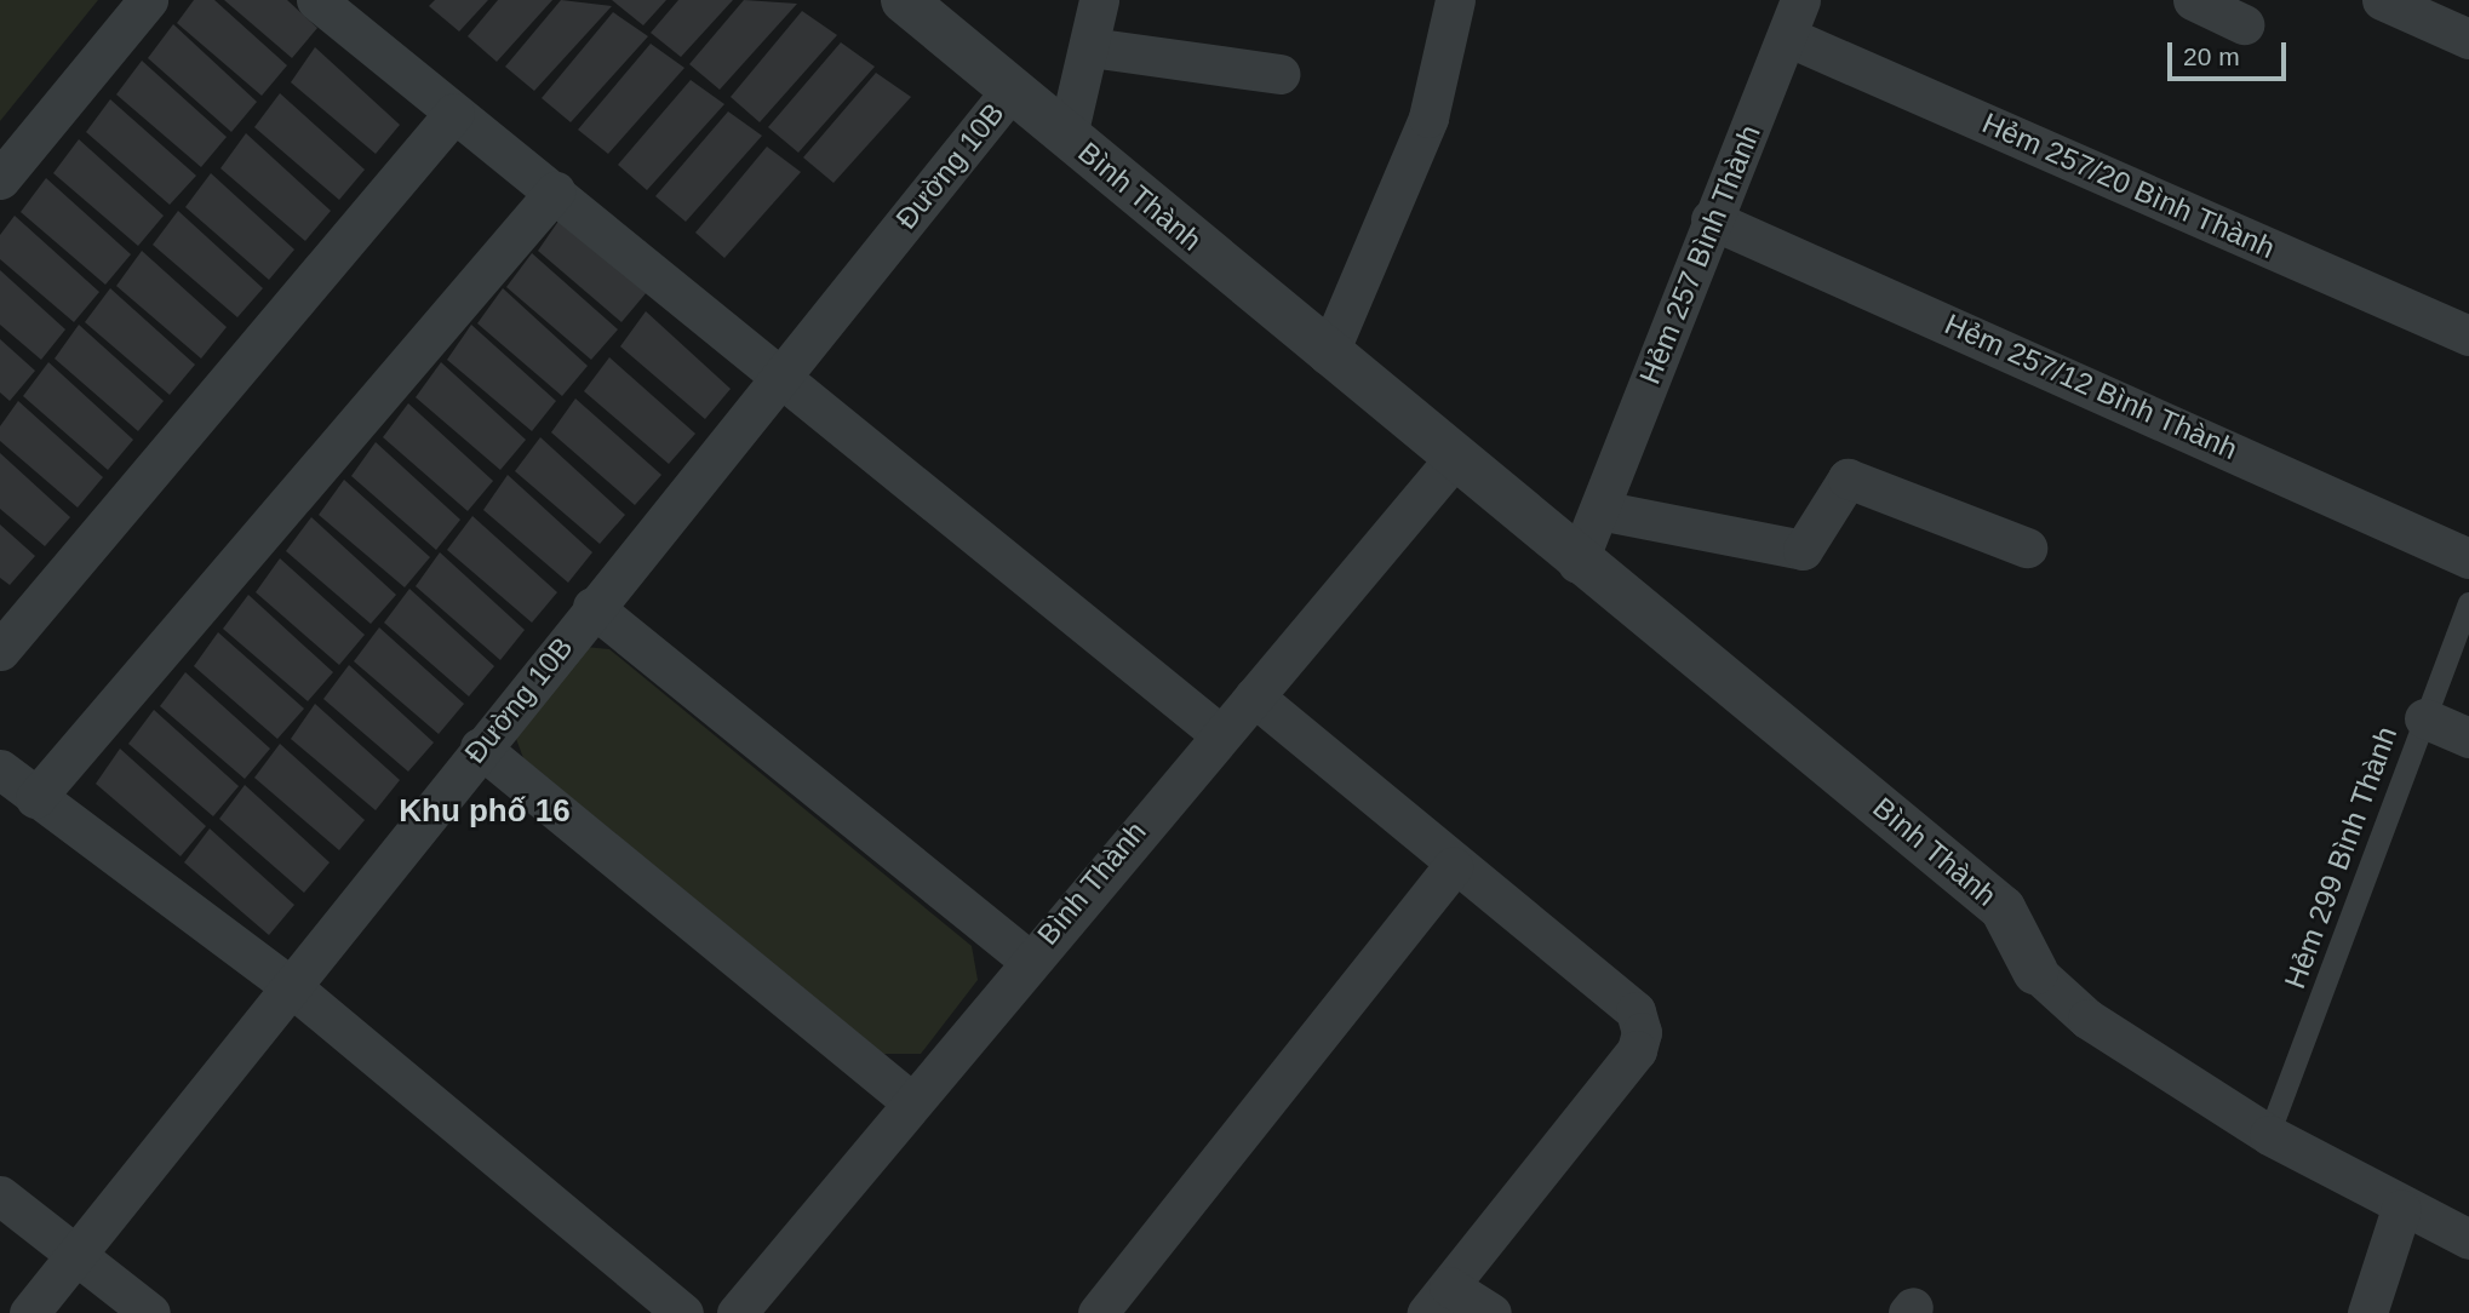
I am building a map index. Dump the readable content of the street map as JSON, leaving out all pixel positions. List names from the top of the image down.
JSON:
{
  "streets": {
    "street": [
      "Đường 10B",
      "Hẻm 257/20 Bình Thành",
      "Bình Thành",
      "Hẻm 257 Bình Thành",
      "Hẻm 257/12 Bình Thành"
    ],
    "lane": ["Hẻm 299 Bình Thành"]
  },
  "crossings": [
    ["Đường 10B", "Bình Thành"],
    ["Hẻm 257/20 Bình Thành", "Hẻm 257 Bình Thành"],
    ["Bình Thành", "Hẻm 257 Bình Thành"],
    ["Bình Thành", "Hẻm 299 Bình Thành"],
    ["Hẻm 257 Bình Thành", "Hẻm 257/12 Bình Thành"]
  ],
  "districts": ["Khu phố 16"],
  "scale_bar": "20 m"
}
